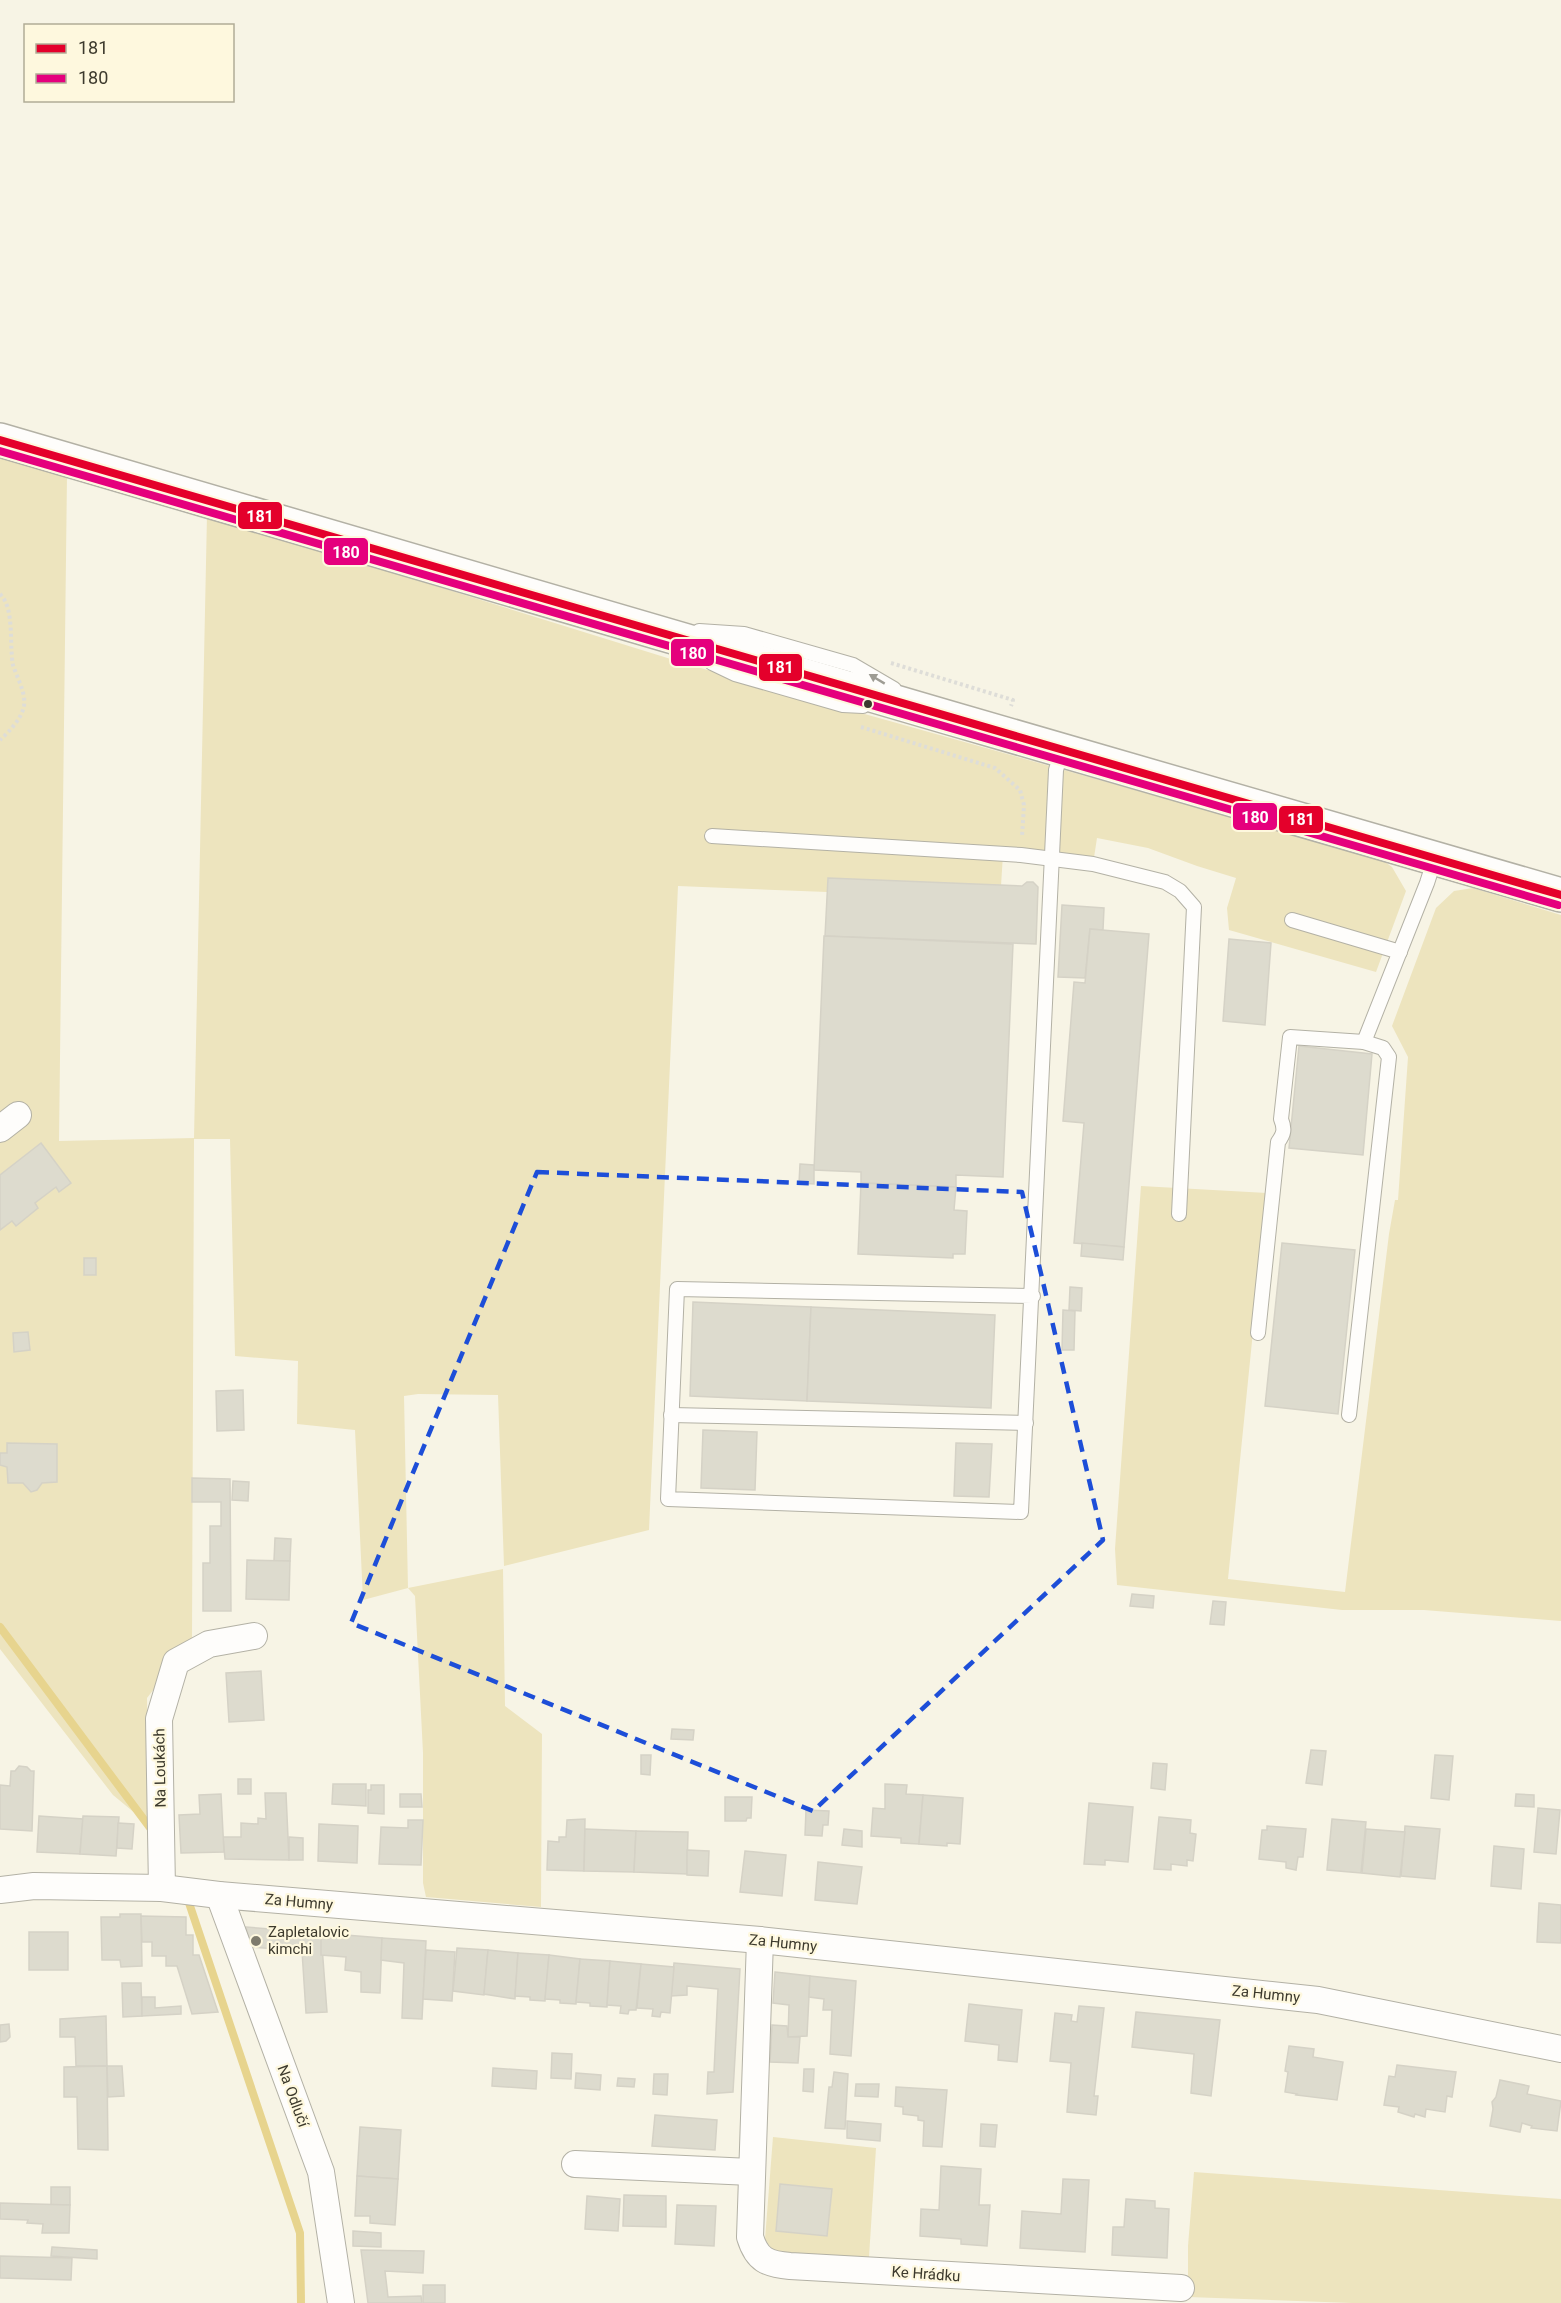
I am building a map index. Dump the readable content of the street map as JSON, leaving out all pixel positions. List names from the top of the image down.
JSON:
{
  "streets": {
    "street": [
      "Na Loukách",
      "Za Humny",
      "Na Odlučí",
      "Ke Hrádku"
    ]
  },
  "crossings": [
    ["Na Loukách", "Za Humny"],
    ["Za Humny", "Na Odlučí"],
    ["Za Humny", "Ke Hrádku"]
  ],
  "places": ["Zapletalovic kimchi"],
  "lines": ["transit line 181", "transit line 180"],
  "legend": ["181", "180"]
}
